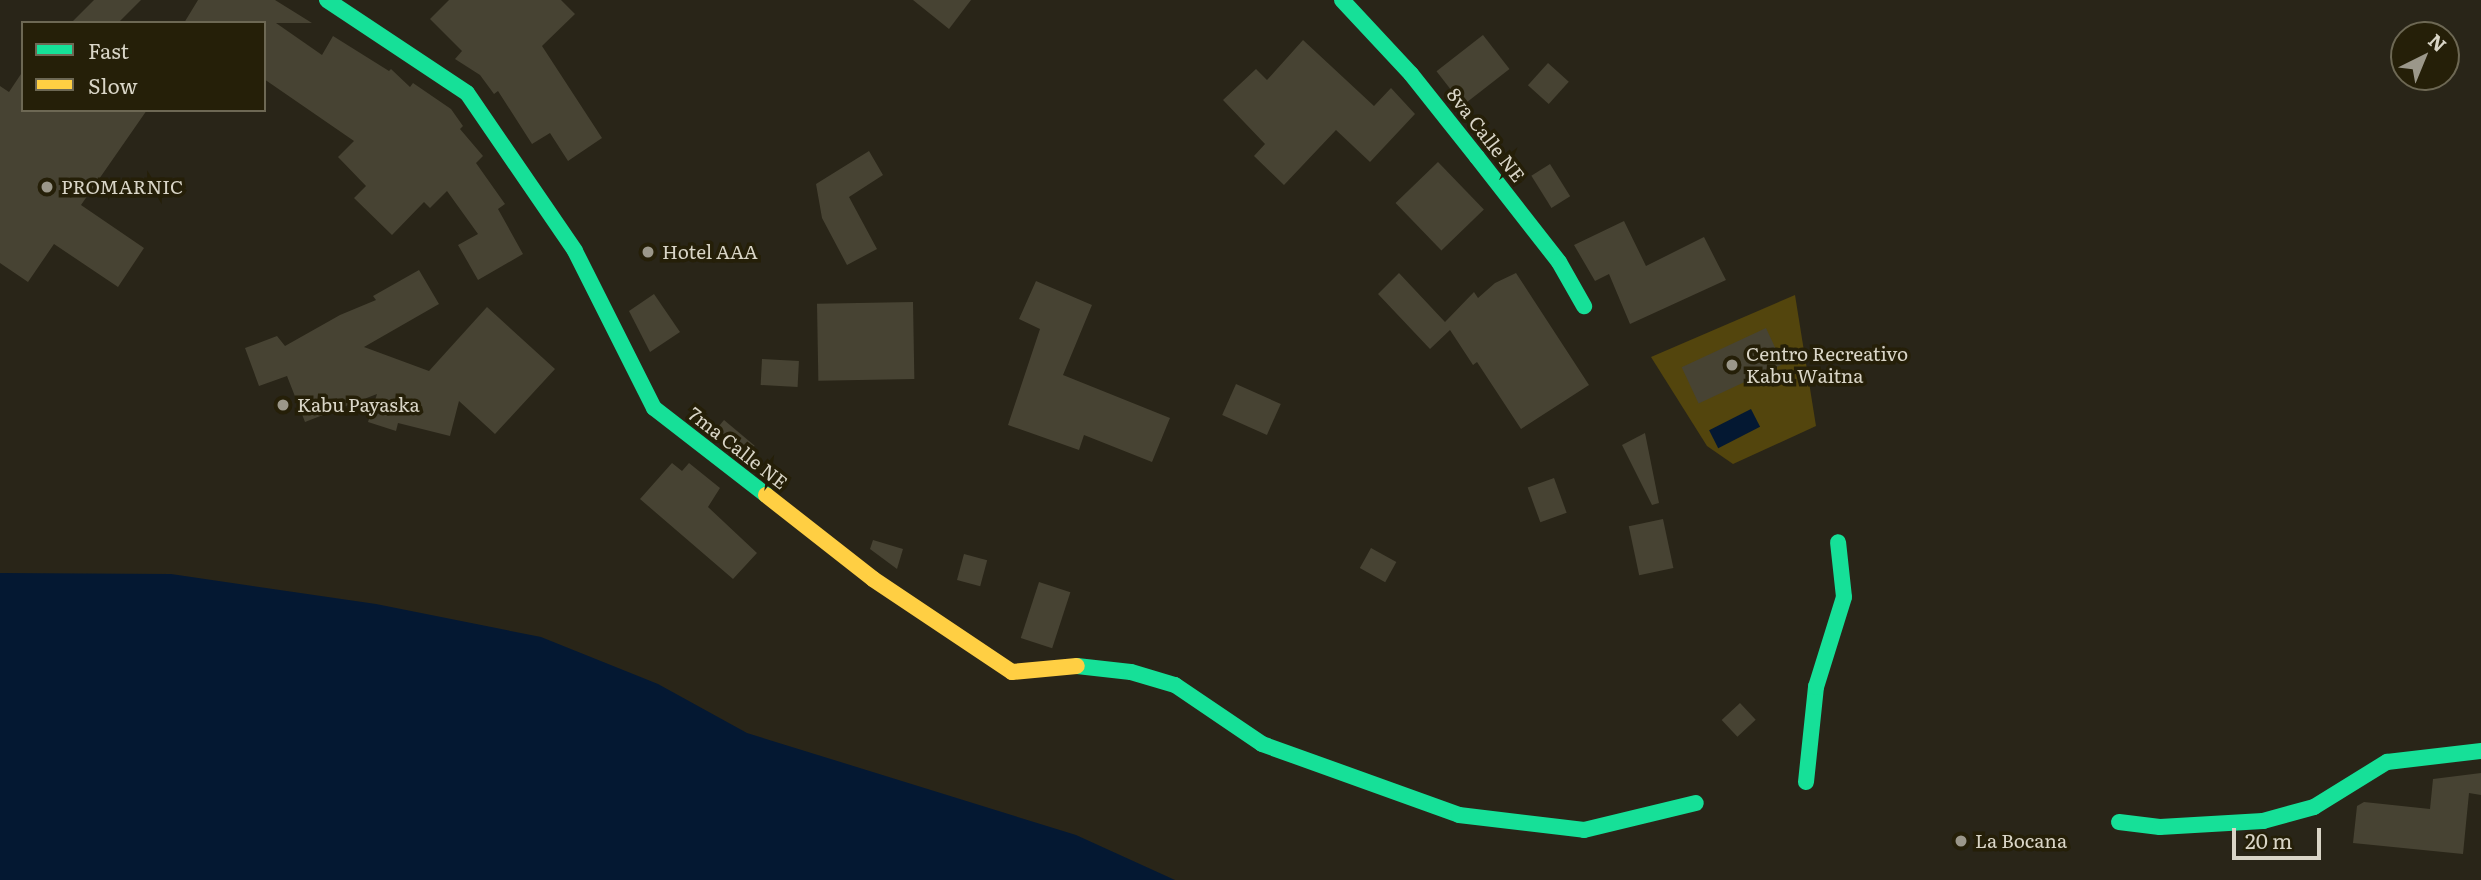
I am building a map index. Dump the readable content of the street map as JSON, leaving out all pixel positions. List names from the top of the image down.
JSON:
{
  "streets": {
    "street": ["8va Calle NE", "7ma Calle NE"]
  },
  "places": [
    "PROMARNIC",
    "Hotel AAA",
    "Centro Recreativo Kabu Waitna",
    "Kabu Payaska",
    "La Bocana"
  ],
  "legend": ["Fast", "Slow"],
  "scale_bar": "20 m",
  "north": "top right"
}
